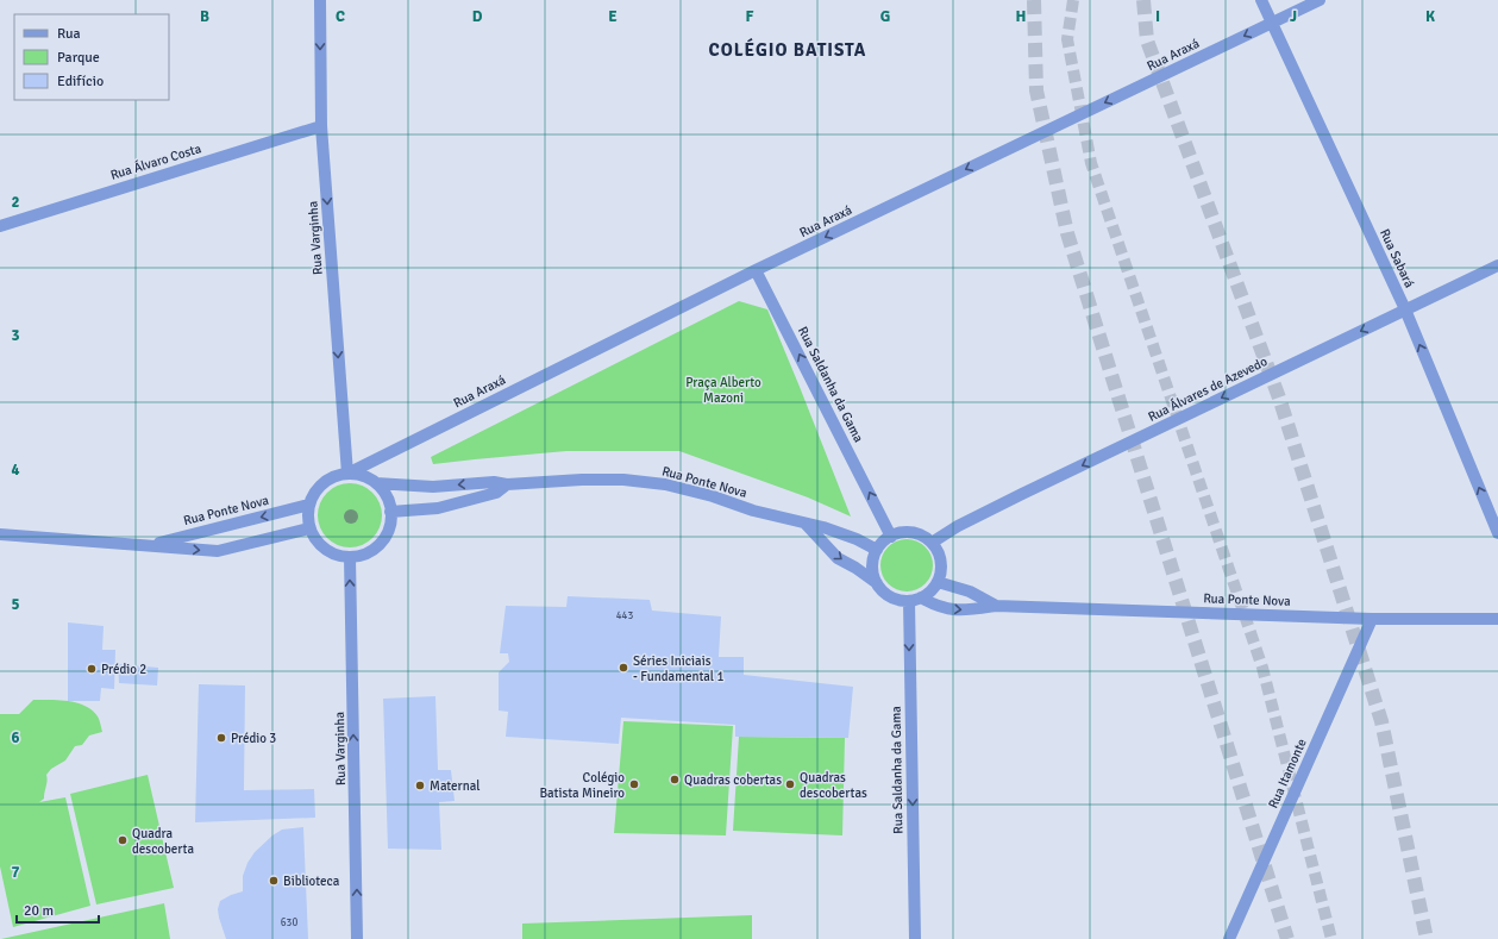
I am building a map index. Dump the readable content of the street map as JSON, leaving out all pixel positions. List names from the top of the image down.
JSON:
{
  "streets": {
    "street": [
      "Rua Araxá",
      "Rua Álvaro Costa",
      "Rua Varginha",
      "Rua Sabará",
      "Rua Saldanha da Gama",
      "Rua Álvares de Azevedo",
      "Rua Ponte Nova",
      "Rua Itamonte"
    ]
  },
  "crossings": [
    ["Rua Araxá", "Rua Varginha"],
    ["Rua Araxá", "Rua Sabará"],
    ["Rua Araxá", "Rua Saldanha da Gama"],
    ["Rua Araxá", "Rua Ponte Nova"],
    ["Rua Álvaro Costa", "Rua Varginha"],
    ["Rua Varginha", "Rua Ponte Nova"],
    ["Rua Sabará", "Rua Álvares de Azevedo"],
    ["Rua Saldanha da Gama", "Rua Álvares de Azevedo"],
    ["Rua Saldanha da Gama", "Rua Ponte Nova"],
    ["Rua Álvares de Azevedo", "Rua Ponte Nova"],
    ["Rua Ponte Nova", "Rua Itamonte"]
  ],
  "one_way": ["Rua Araxá", "Rua Sabará", "Rua Álvares de Azevedo"],
  "districts": ["COLÉGIO BATISTA"],
  "parks": ["Praça Alberto Mazoni"],
  "places": [
    "Séries Iniciais - Fundamental 1",
    "Prédio 2",
    "Prédio 3",
    "Quadras cobertas",
    "Colégio Batista Mineiro",
    "Quadras descobertas",
    "Maternal",
    "Quadra descoberta",
    "Biblioteca"
  ],
  "house_numbers": ["443", "630"],
  "legend": ["Rua", "Parque", "Edifício"],
  "scale_bar": "20 m",
  "grid": {
    "columns": [
      "B",
      "C",
      "D",
      "E",
      "F",
      "G",
      "H",
      "I",
      "J",
      "K"
    ],
    "rows": [
      "2",
      "3",
      "4",
      "5",
      "6",
      "7"
    ]
  }
}
